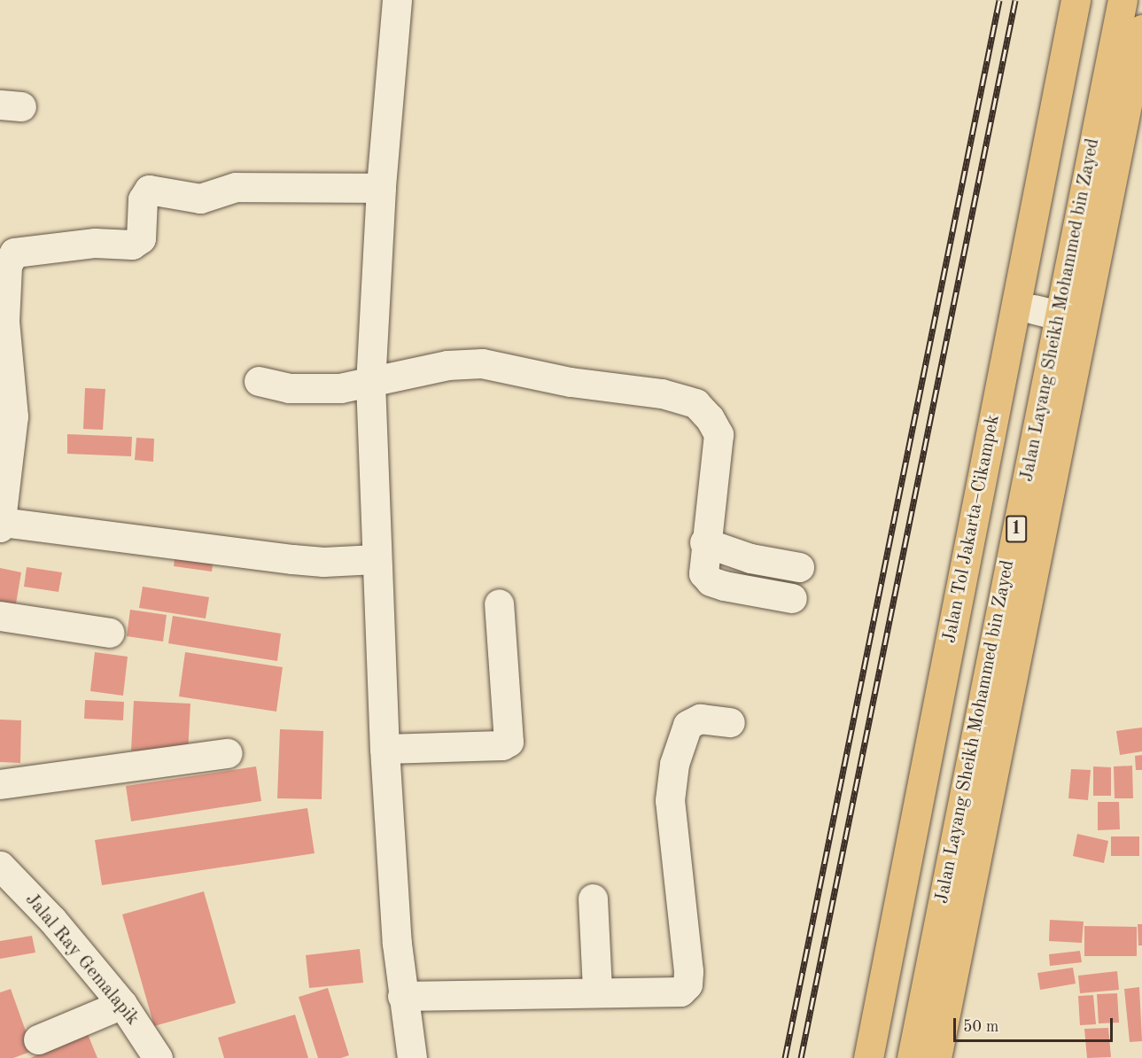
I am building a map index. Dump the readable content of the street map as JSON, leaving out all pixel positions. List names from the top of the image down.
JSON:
{
  "streets": {
    "highway": ["Jalan Layang Sheikh Mohammed bin Zayed", "Jalan Tol Jakarta–Cikampek", "1"],
    "street": ["Jalal Ray Gemalapik"]
  },
  "scale_bar": "50 m"
}
